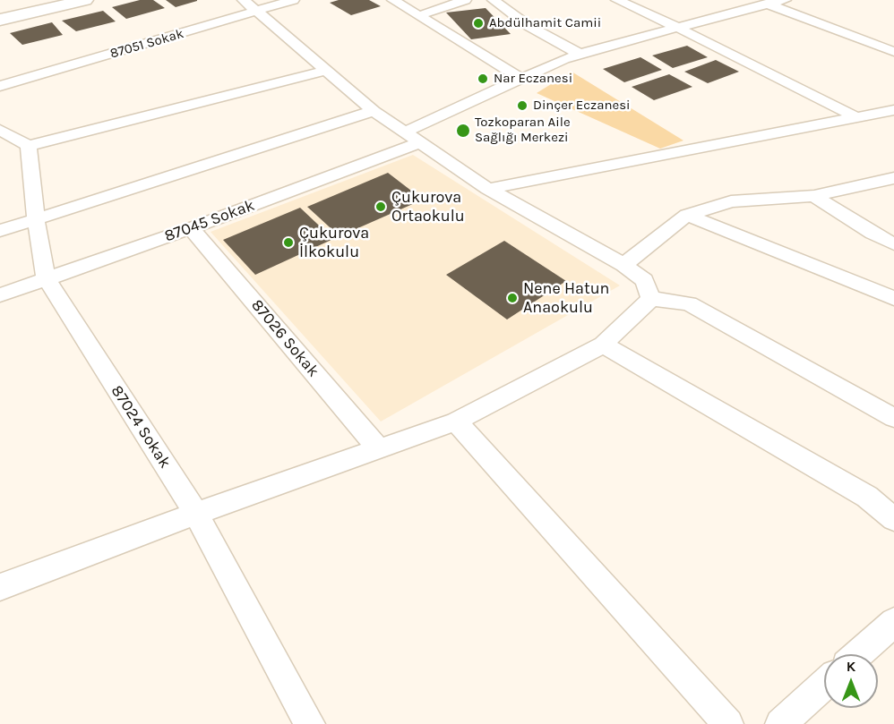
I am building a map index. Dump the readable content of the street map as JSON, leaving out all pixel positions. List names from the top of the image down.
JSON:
{
  "streets": {
    "street": [
      "87051 Sokak",
      "87045 Sokak",
      "87026 Sokak",
      "87024 Sokak"
    ]
  },
  "crossings": [
    ["87045 Sokak", "87026 Sokak"],
    ["87045 Sokak", "87024 Sokak"]
  ],
  "places": [
    "Abdülhamit Camii",
    "Nar Eczanesi",
    "Dinçer Eczanesi",
    "Tozkoparan Aile Sağlığı Merkezi",
    "Çukurova Ortaokulu",
    "Çukurova İlkokulu",
    "Nene Hatun Anaokulu"
  ],
  "north": "top"
}
